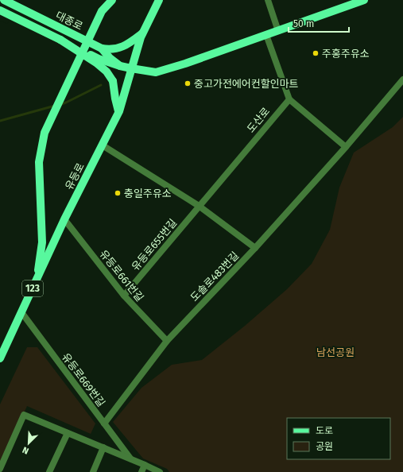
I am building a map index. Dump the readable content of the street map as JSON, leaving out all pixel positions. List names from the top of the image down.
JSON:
{
  "streets": {
    "main road": ["대종로", "유등로", "123"],
    "street": [
      "도산로",
      "유등로655번길",
      "유등로661번길",
      "도솔로483번길",
      "유등로669번길"
    ]
  },
  "crossings": [
    ["대종로", "유등로"],
    ["도산로", "유등로655번길"],
    ["유등로", "유등로661번길"],
    ["유등로", "유등로669번길"],
    ["유등로655번길", "유등로661번길"],
    ["유등로661번길", "도솔로483번길"],
    ["도솔로483번길", "유등로669번길"]
  ],
  "parks": ["남선공원"],
  "places": ["주홍주유소", "중고가전에어컨할인마트", "충일주유소"],
  "legend": ["도로", "공원"],
  "scale_bar": "50 m",
  "north": "bottom left"
}
